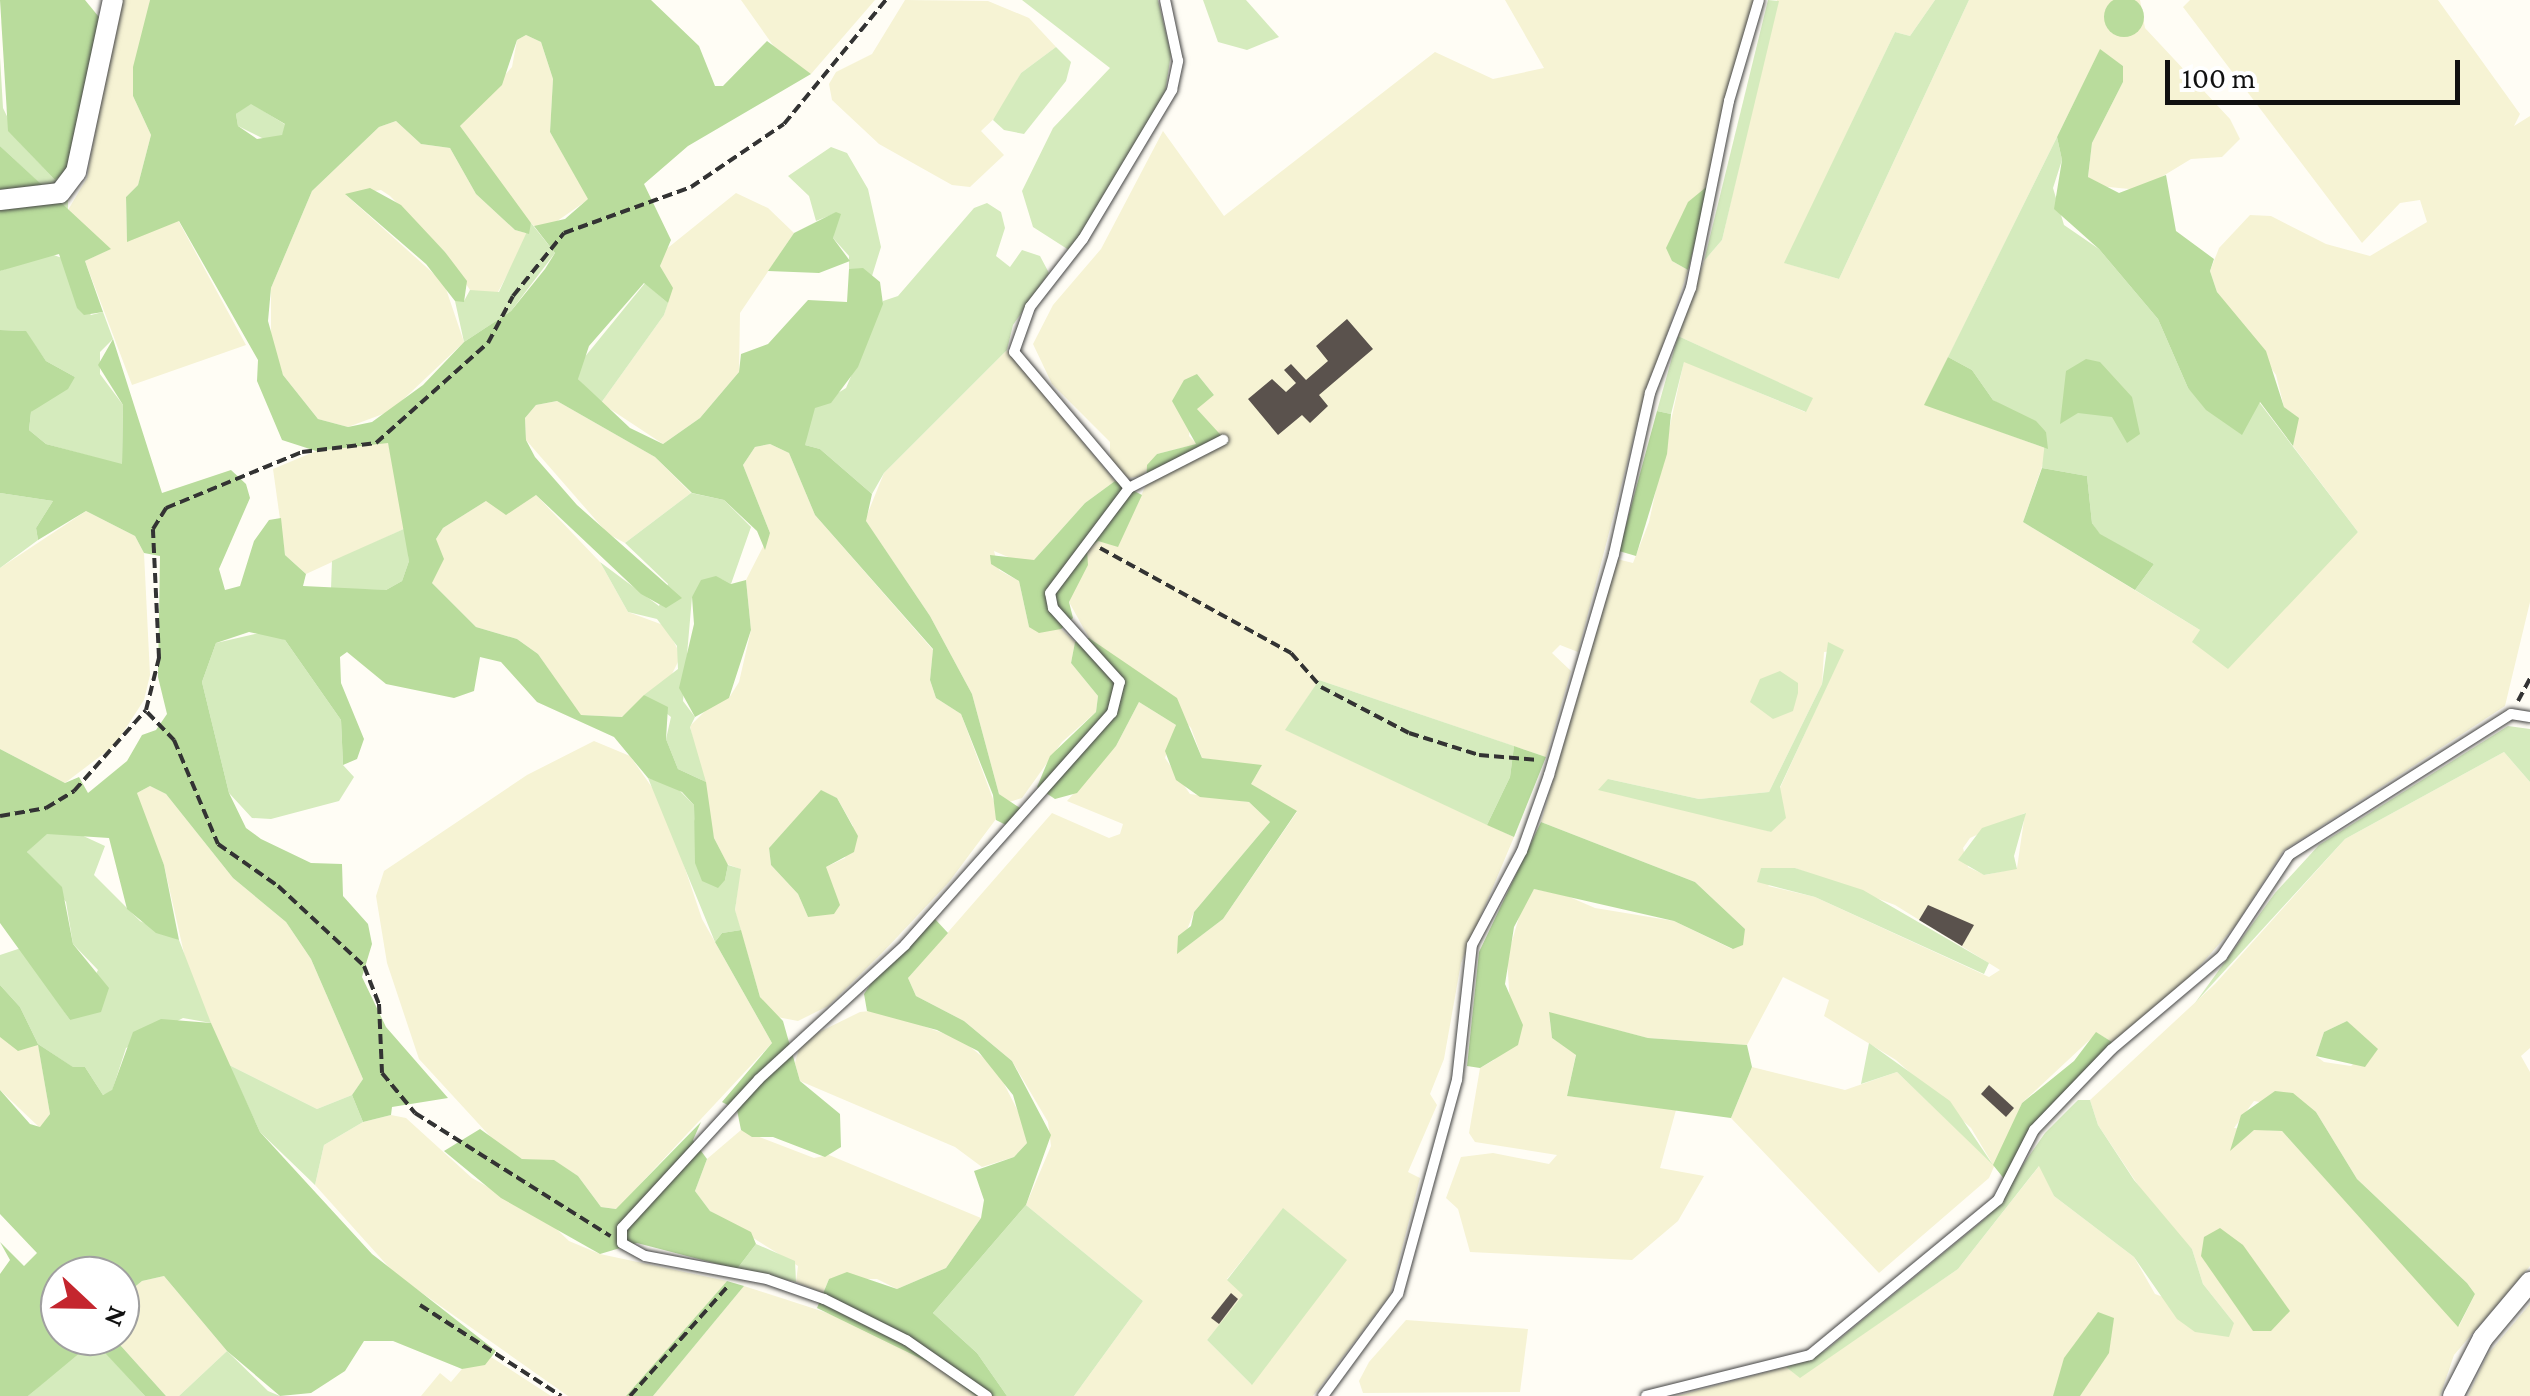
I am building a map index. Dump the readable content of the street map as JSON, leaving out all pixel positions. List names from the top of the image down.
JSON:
{
  "scale_bar": "100 m",
  "north": "right"
}
